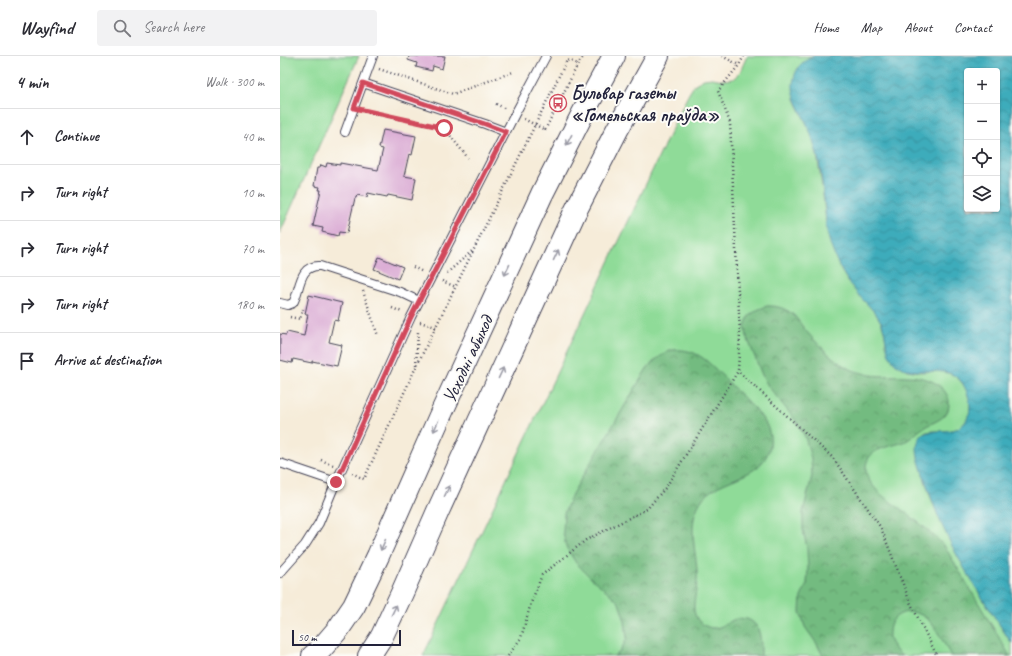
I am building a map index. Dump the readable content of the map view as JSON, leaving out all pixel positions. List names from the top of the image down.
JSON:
{
  "streets": {
    "main road": ["Усходні абыход"]
  },
  "places": {
    "bus stop": ["Бульвар газеты «Гомельская праўда»"]
  },
  "scale_bar": "50 m",
  "page": {
    "header": "Wayfind",
    "search": "Search here",
    "nav": [
      "Home",
      "Map",
      "About",
      "Contact"
    ],
    "heading": ["4 min", "Walk · 300 m"],
    "map_buttons": ["+", "−"],
    "list": [
      ["Continue", "40 m"],
      ["Turn right", "10 m"],
      ["Turn right", "70 m"],
      ["Turn right", "180 m"],
      "Arrive at destination"
    ],
    "scale": "50 m"
  }
}
